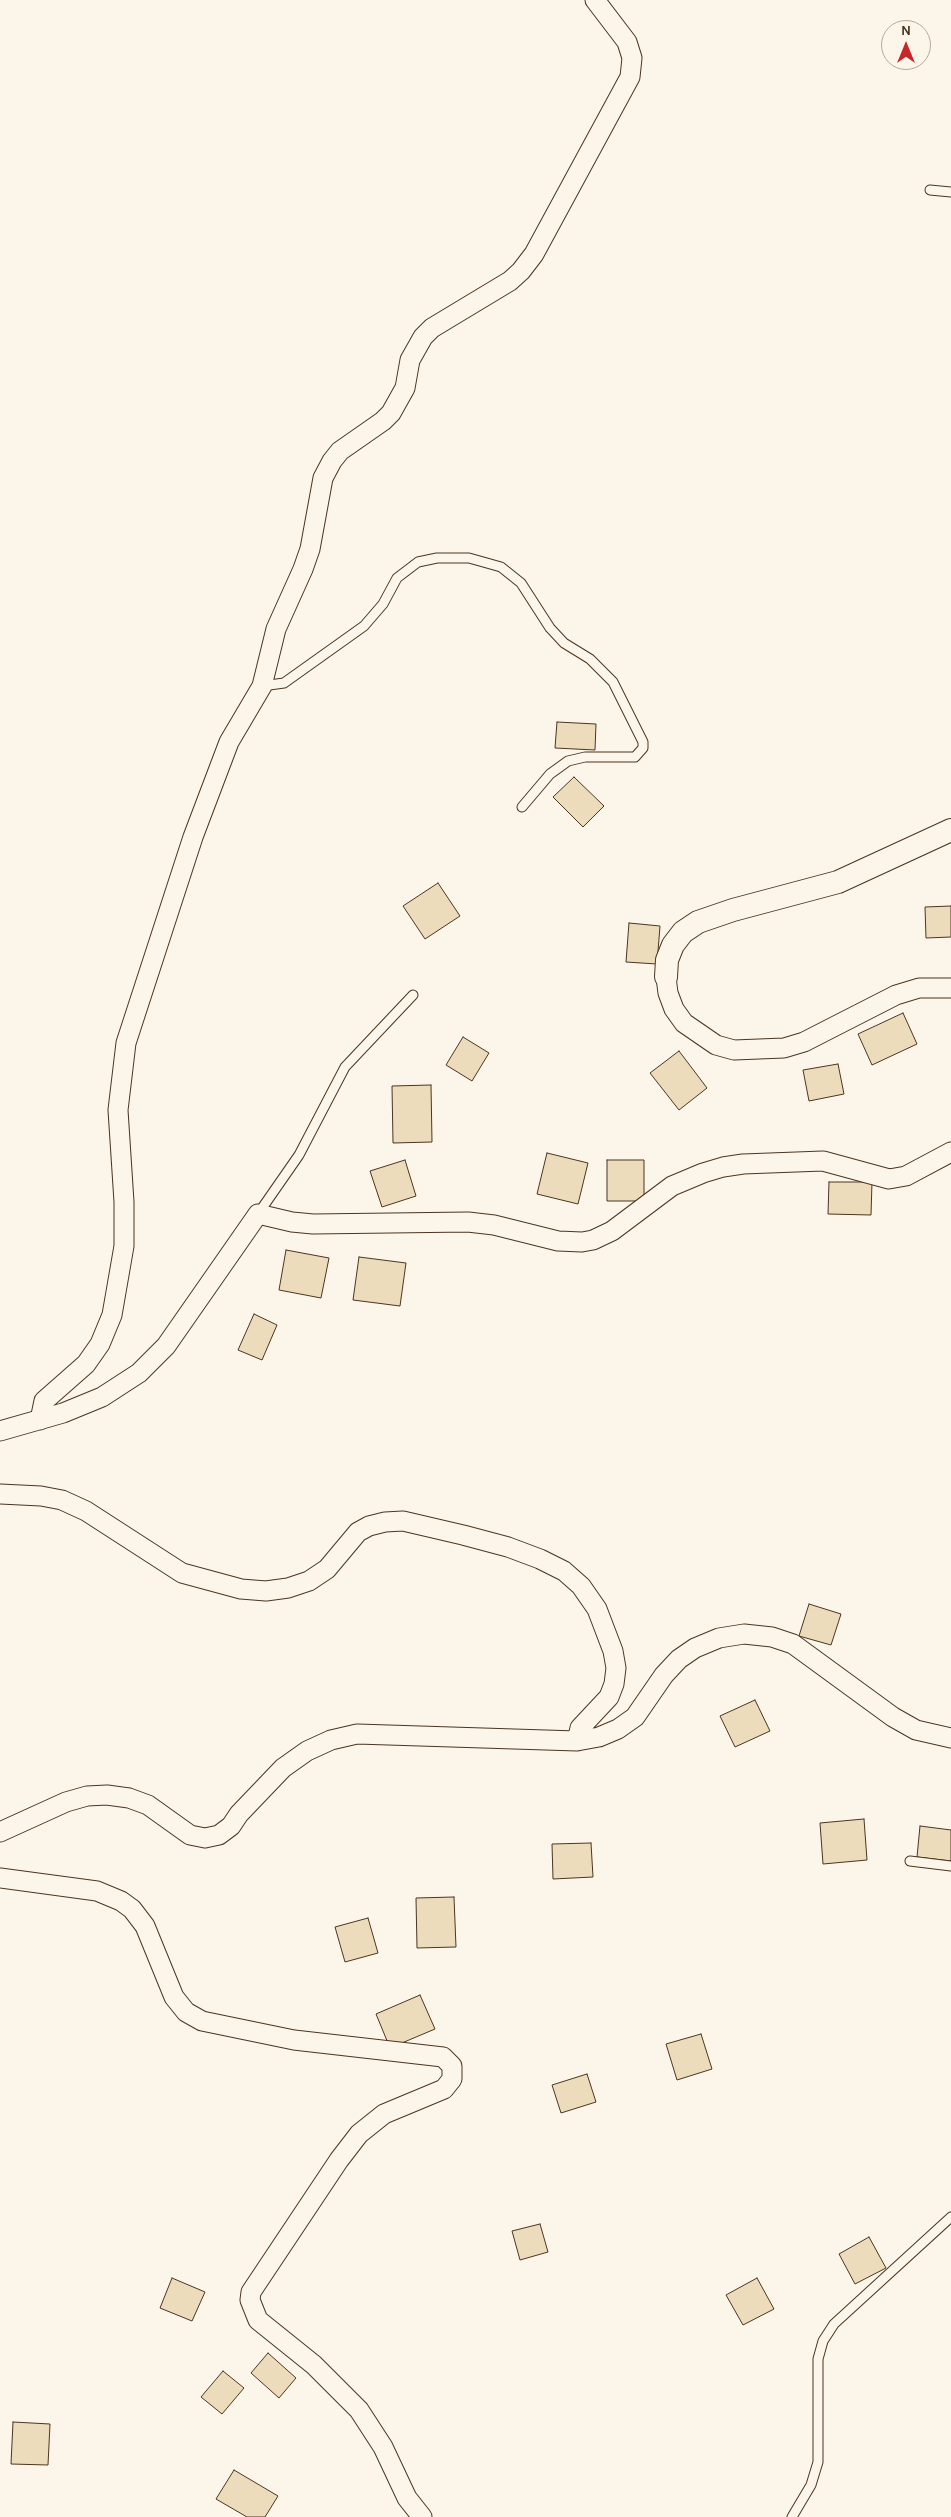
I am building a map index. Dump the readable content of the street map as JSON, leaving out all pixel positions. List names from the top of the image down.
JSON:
{
  "north": "top"
}
